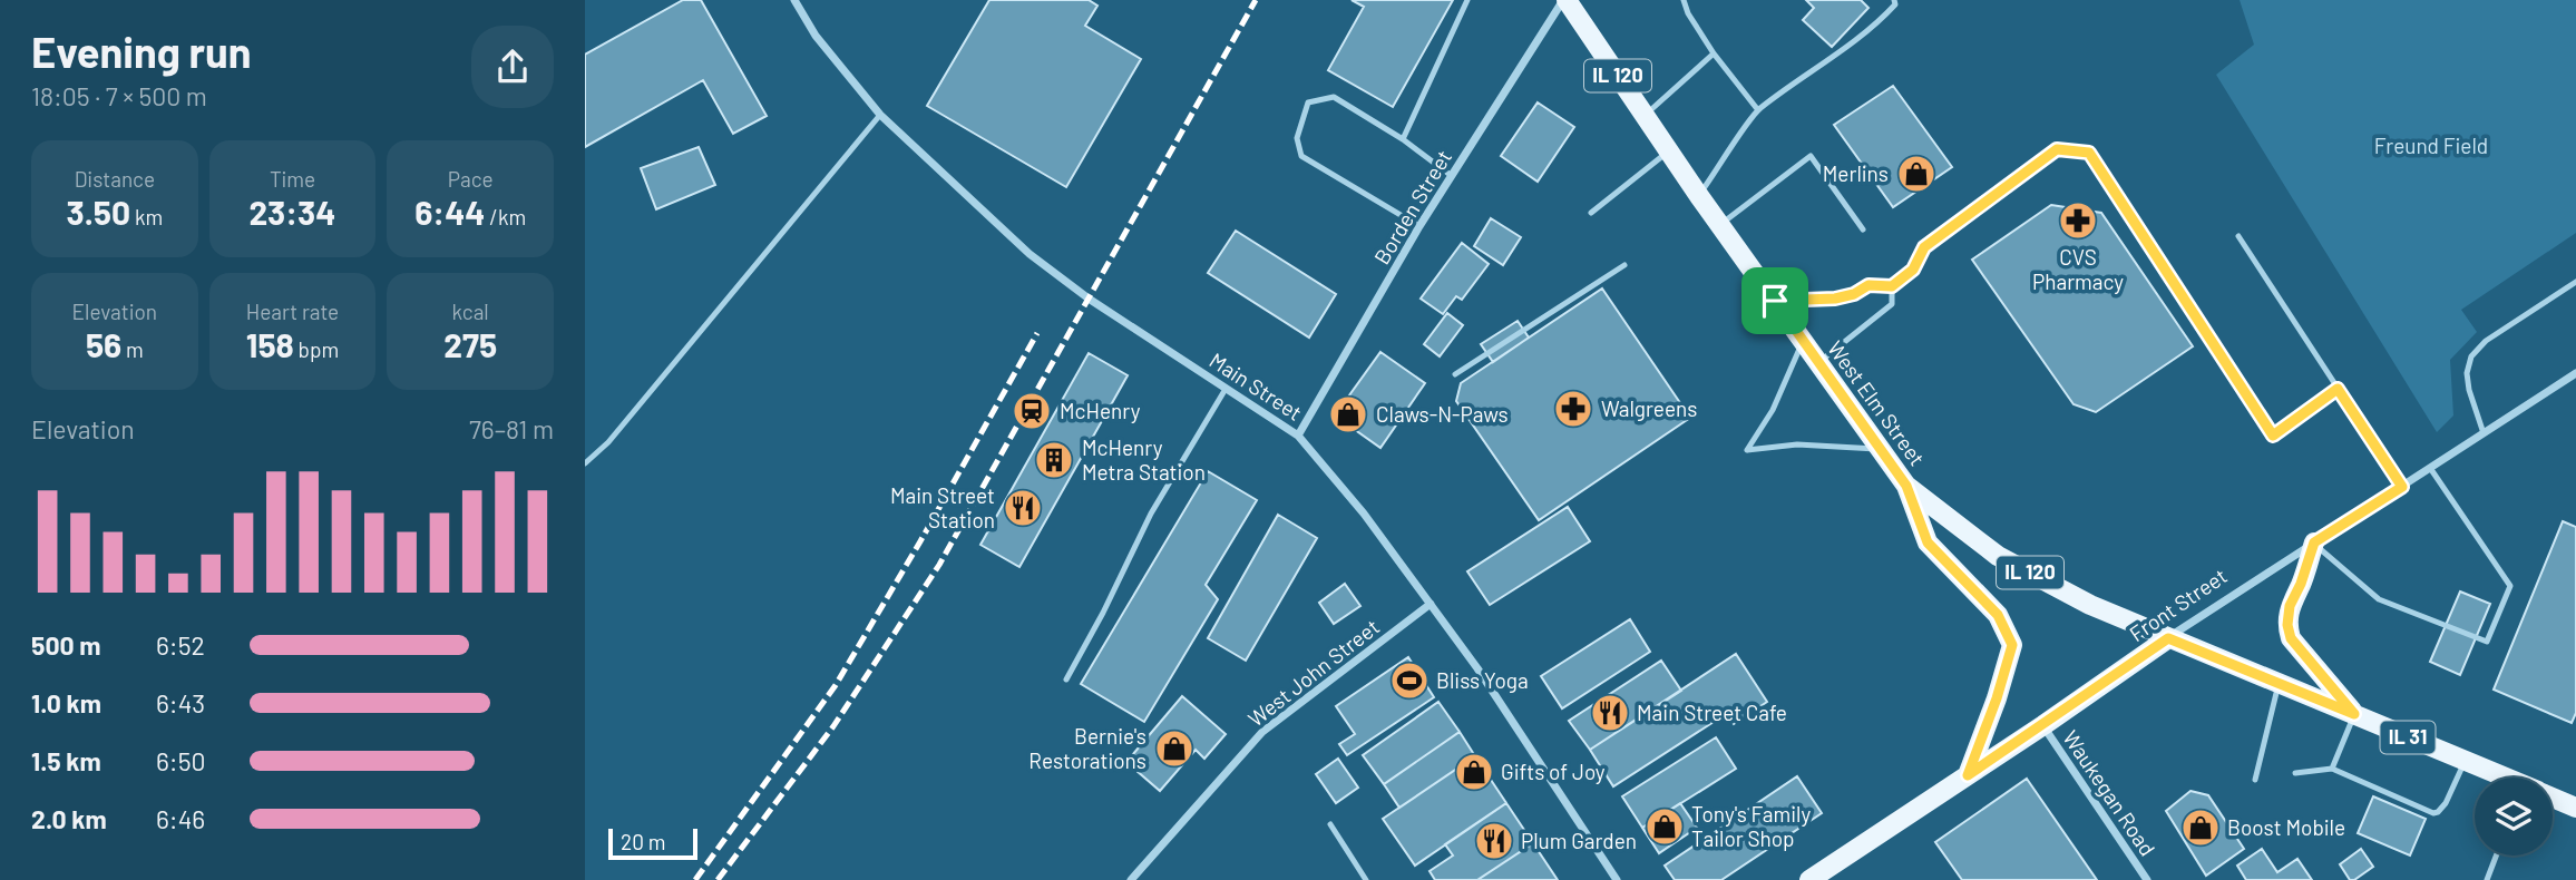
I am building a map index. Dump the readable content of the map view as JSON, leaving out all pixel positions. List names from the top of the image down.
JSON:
{
  "streets": {
    "main road": [
      "IL 120",
      "West Elm Street",
      "Front Street",
      "IL 31"
    ],
    "street": [
      "Borden Street",
      "Main Street",
      "West John Street",
      "Waukegan Road"
    ]
  },
  "crossings": [
    ["Borden Street", "Main Street"],
    ["Borden Street", "West Elm Street"],
    ["Main Street", "West John Street"],
    ["West Elm Street", "Front Street"],
    ["Front Street", "Waukegan Road"]
  ],
  "parks": ["Freund Field"],
  "places": {
    "shop": [
      "Merlins",
      "Claws-N-Paws",
      "Bernie's Restorations",
      "Gifts of Joy",
      "Tony's Family Tailor Shop",
      "Boost Mobile"
    ],
    "pharmacy": ["CVS Pharmacy", "Walgreens"],
    "station": ["McHenry"],
    "building": ["McHenry Metra Station"],
    "restaurant": ["Main Street Station", "Main Street Cafe", "Plum Garden"],
    "sports": ["Bliss Yoga"]
  },
  "scale_bar": "20 m",
  "page": {
    "heading": ["Evening run", "18:05 · 7 × 500 m"],
    "stats": [
      ["Distance", "3.50 km"],
      ["Time", "23:34"],
      ["Pace", "6:44 /km"],
      ["Elevation", "56 m"],
      ["Heart rate", "158 bpm"],
      ["kcal", "275"]
    ],
    "chart": ["Elevation", "76–81 m"],
    "list": [
      {
        "name": "500 m",
        "note": "6:52"
      },
      {
        "name": "1.0 km",
        "note": "6:43"
      },
      {
        "name": "1.5 km",
        "note": "6:50"
      },
      {
        "name": "2.0 km",
        "note": "6:46"
      }
    ],
    "scale": "20 m"
  }
}
